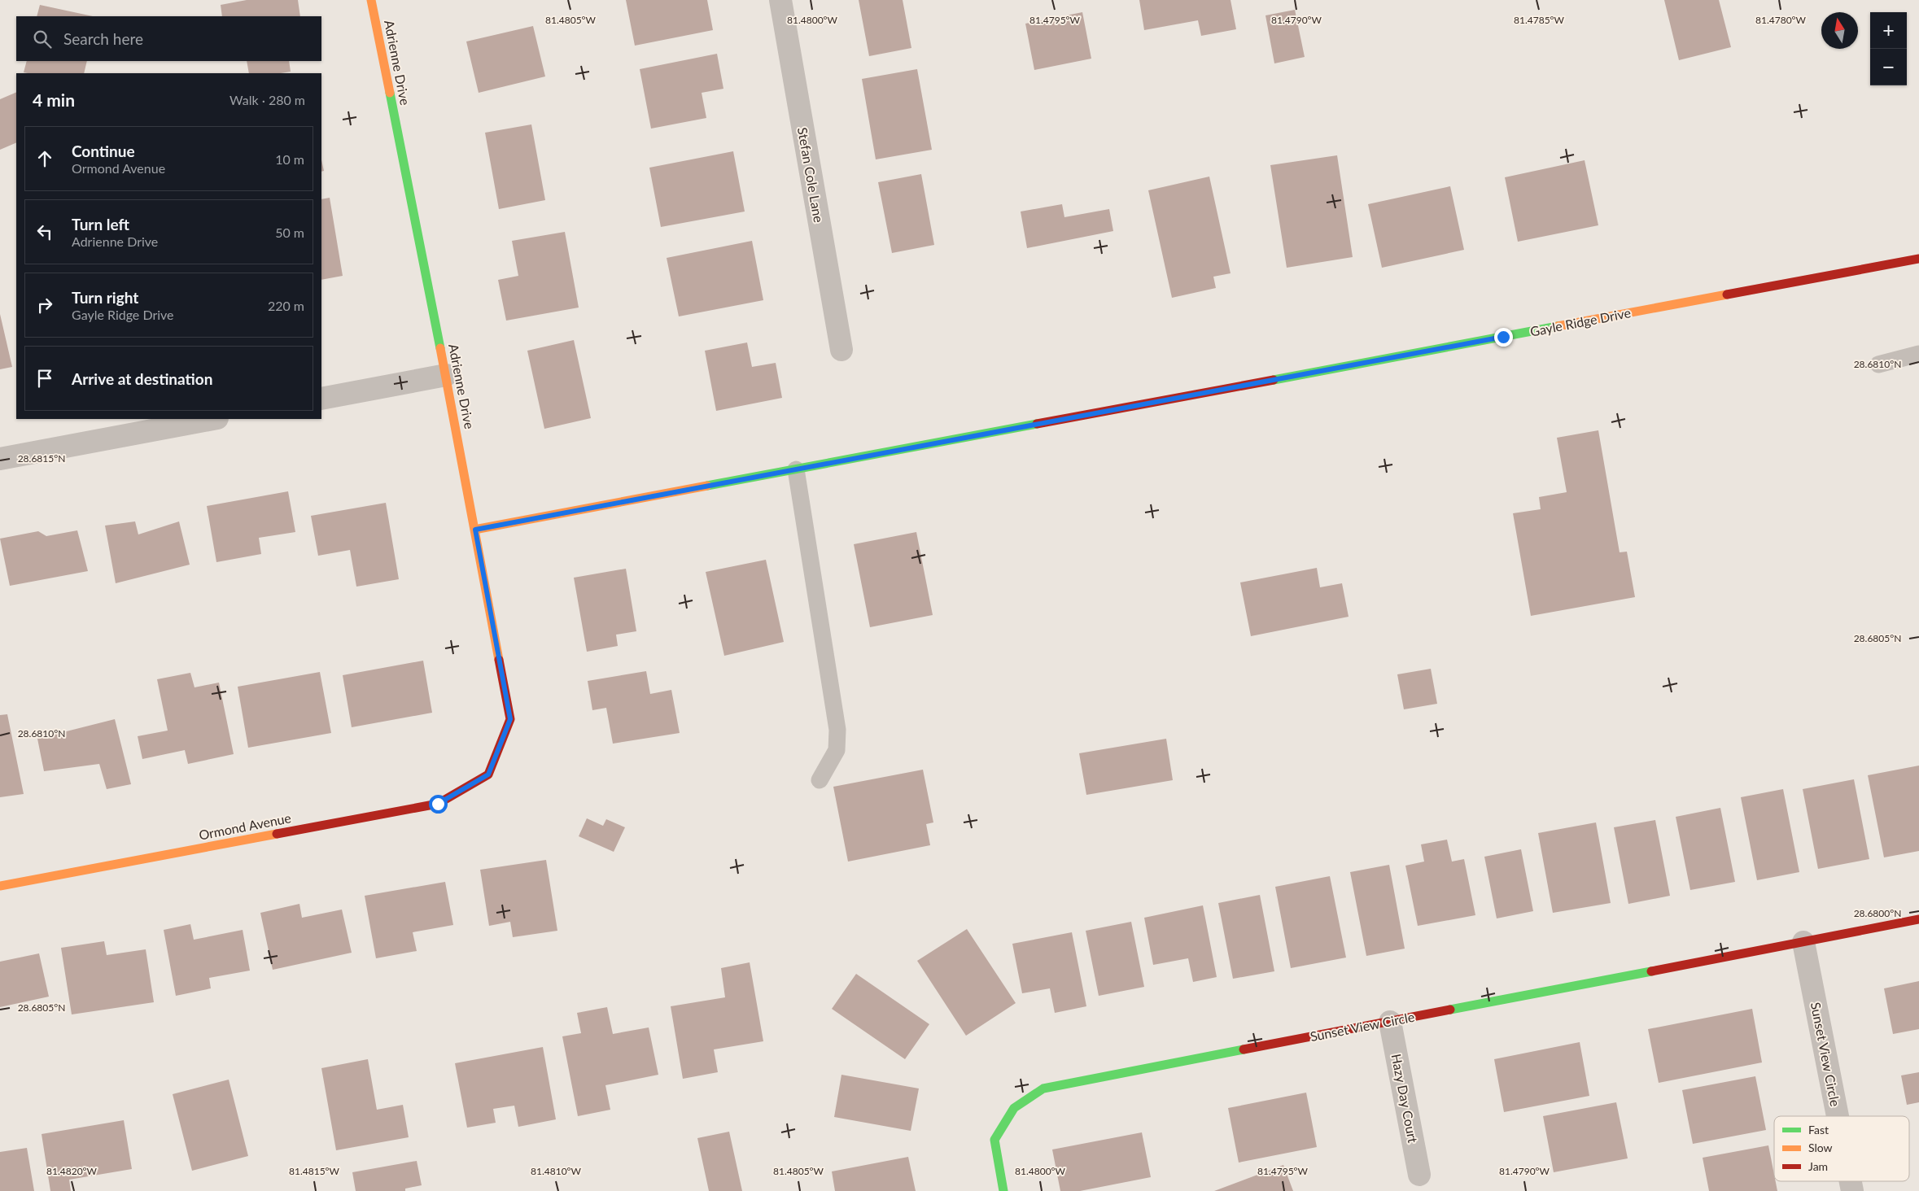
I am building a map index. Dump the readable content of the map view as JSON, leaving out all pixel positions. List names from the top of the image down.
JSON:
{
  "streets": {
    "street": [
      "Adrienne Drive",
      "Stefan Cole Lane",
      "Gayle Ridge Drive",
      "Ormond Avenue",
      "Sunset View Circle",
      "Hazy Day Court"
    ]
  },
  "crossings": [
    ["Adrienne Drive", "Gayle Ridge Drive"],
    ["Adrienne Drive", "Ormond Avenue"],
    ["Sunset View Circle", "Hazy Day Court"]
  ],
  "legend": ["Fast", "Slow", "Jam"],
  "north": "top",
  "page": {
    "map_buttons": ["+", "−"],
    "search": "Search here",
    "heading": ["4 min", "Walk · 280 m"],
    "list": [
      ["Continue", "Ormond Avenue", "10 m"],
      ["Turn left", "Adrienne Drive", "50 m"],
      ["Turn right", "Gayle Ridge Drive", "220 m"],
      "Arrive at destination"
    ]
  },
  "coordinates": [
    "81.4805°W",
    "81.4795°W",
    "81.4790°W",
    "81.4785°W",
    "81.4780°W",
    "81.4800°W",
    "28.6810°N",
    "28.6815°N",
    "28.6805°N",
    "28.6800°N",
    "81.4820°W",
    "81.4815°W",
    "81.4810°W"
  ]
}
